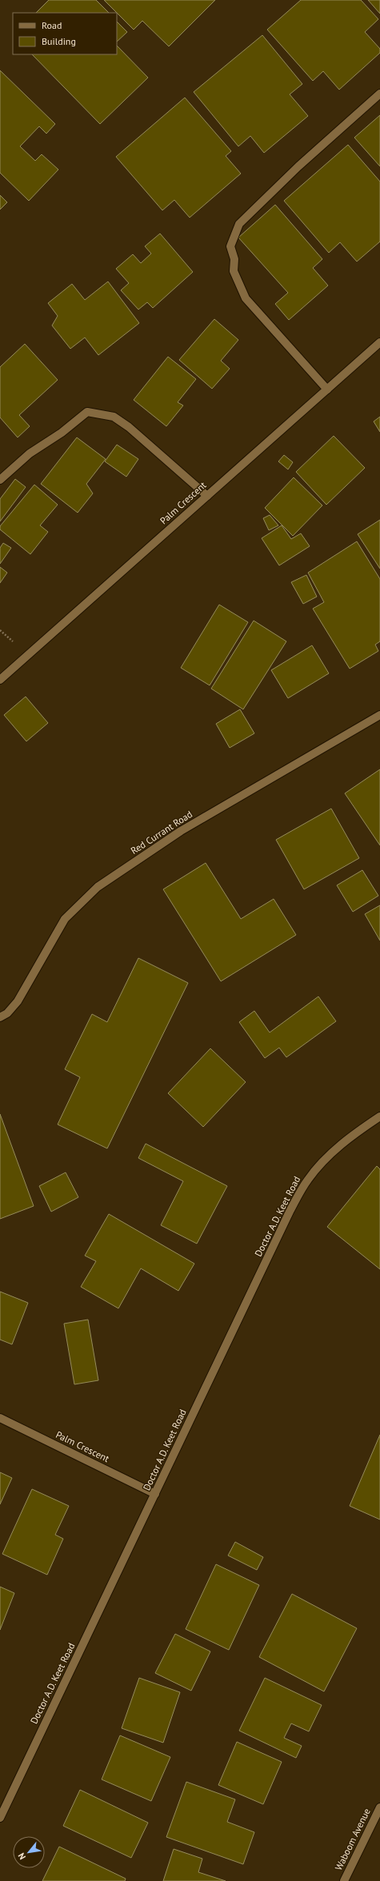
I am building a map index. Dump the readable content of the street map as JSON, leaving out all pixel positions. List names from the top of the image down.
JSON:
{
  "streets": {
    "street": [
      "Palm Crescent",
      "Red Currant Road",
      "Doctor A.D. Keet Road",
      "Waboom Avenue"
    ]
  },
  "crossings": [
    ["Palm Crescent", "Doctor A.D. Keet Road"]
  ],
  "legend": ["Road", "Building"],
  "north": "bottom left"
}
